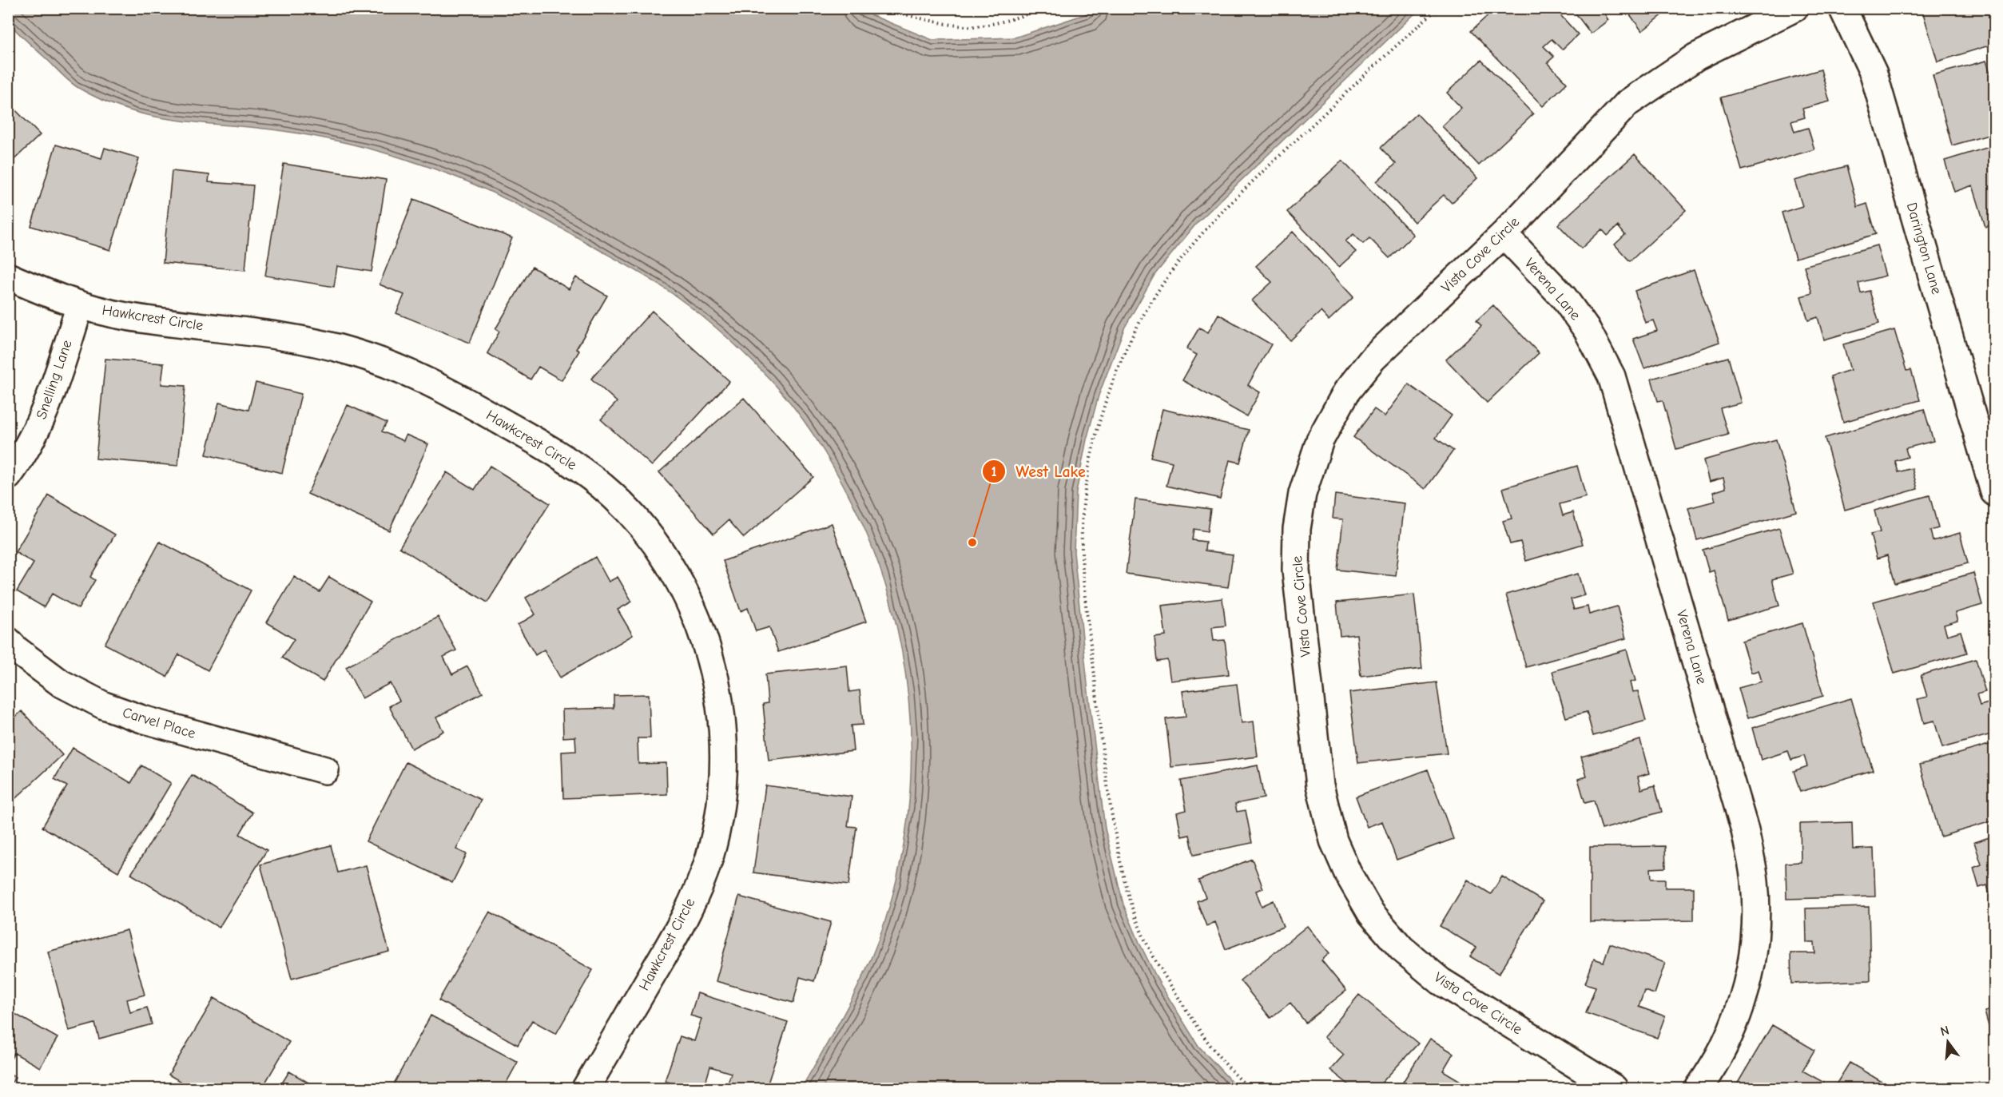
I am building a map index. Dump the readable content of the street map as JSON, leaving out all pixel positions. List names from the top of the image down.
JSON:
{
  "streets": {
    "street": [
      "Darington Lane",
      "Vista Cove Circle",
      "Verena Lane",
      "Hawkcrest Circle",
      "Snelling Lane",
      "Carvel Place"
    ]
  },
  "crossings": [
    ["Vista Cove Circle", "Verena Lane"],
    ["Hawkcrest Circle", "Snelling Lane"]
  ],
  "places": ["West Lake"],
  "north": "top"
}
